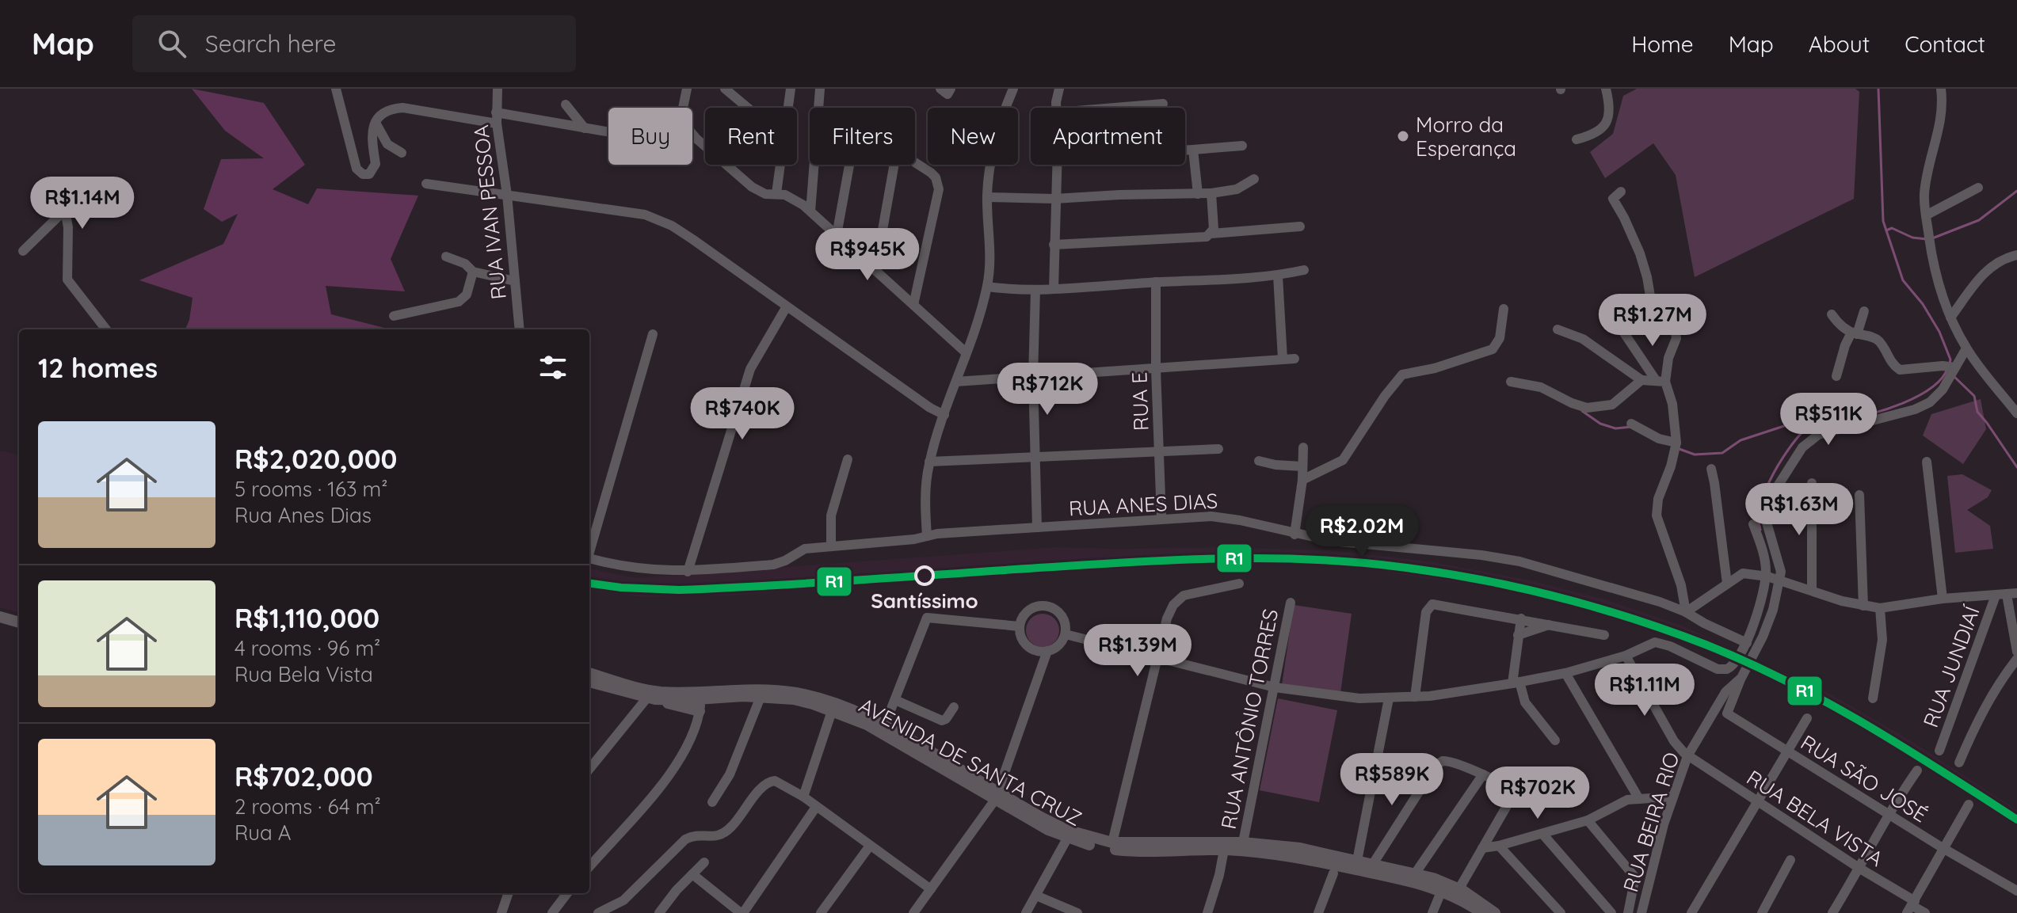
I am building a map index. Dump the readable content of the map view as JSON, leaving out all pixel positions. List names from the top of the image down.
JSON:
{
  "streets": {
    "main road": ["AVENIDA DE SANTA CRUZ"],
    "street": [
      "RUA IVAN PESSOA",
      "RUA E",
      "RUA ANES DIAS",
      "RUA JUNDIAÍ",
      "RUA ANTÔNIO TORRES",
      "RUA SÃO JOSÉ",
      "RUA BELA VISTA",
      "RUA BEIRA RIO"
    ]
  },
  "crossings": [
    ["RUA E", "RUA ANES DIAS"],
    ["RUA ANTÔNIO TORRES", "AVENIDA DE SANTA CRUZ"],
    ["RUA SÃO JOSÉ", "RUA BEIRA RIO"],
    ["RUA BELA VISTA", "RUA BEIRA RIO"]
  ],
  "places": ["Morro da Esperança", "Santíssimo"],
  "lines": ["transit line R1"],
  "page": {
    "header": "Map",
    "search": "Search here",
    "nav": [
      "Home",
      "Map",
      "About",
      "Contact"
    ],
    "chip": [
      "Buy",
      "Rent",
      "Filters",
      "New",
      "Apartment"
    ],
    "price": [
      "R$1.14M",
      "R$945K",
      "R$1.27M",
      "R$712K",
      "R$740K",
      "R$511K",
      "R$1.63M",
      "R$2.02M",
      "R$1.39M",
      "R$1.11M",
      "R$589K",
      "R$702K"
    ],
    "heading": "12 homes",
    "list": [
      {
        "name": "R$2,020,000",
        "note": "5 rooms · 163 m² · Rua Anes Dias"
      },
      {
        "name": "R$1,110,000",
        "note": "4 rooms · 96 m² · Rua Bela Vista"
      },
      {
        "name": "R$702,000",
        "note": "2 rooms · 64 m² · Rua A"
      }
    ]
  }
}
